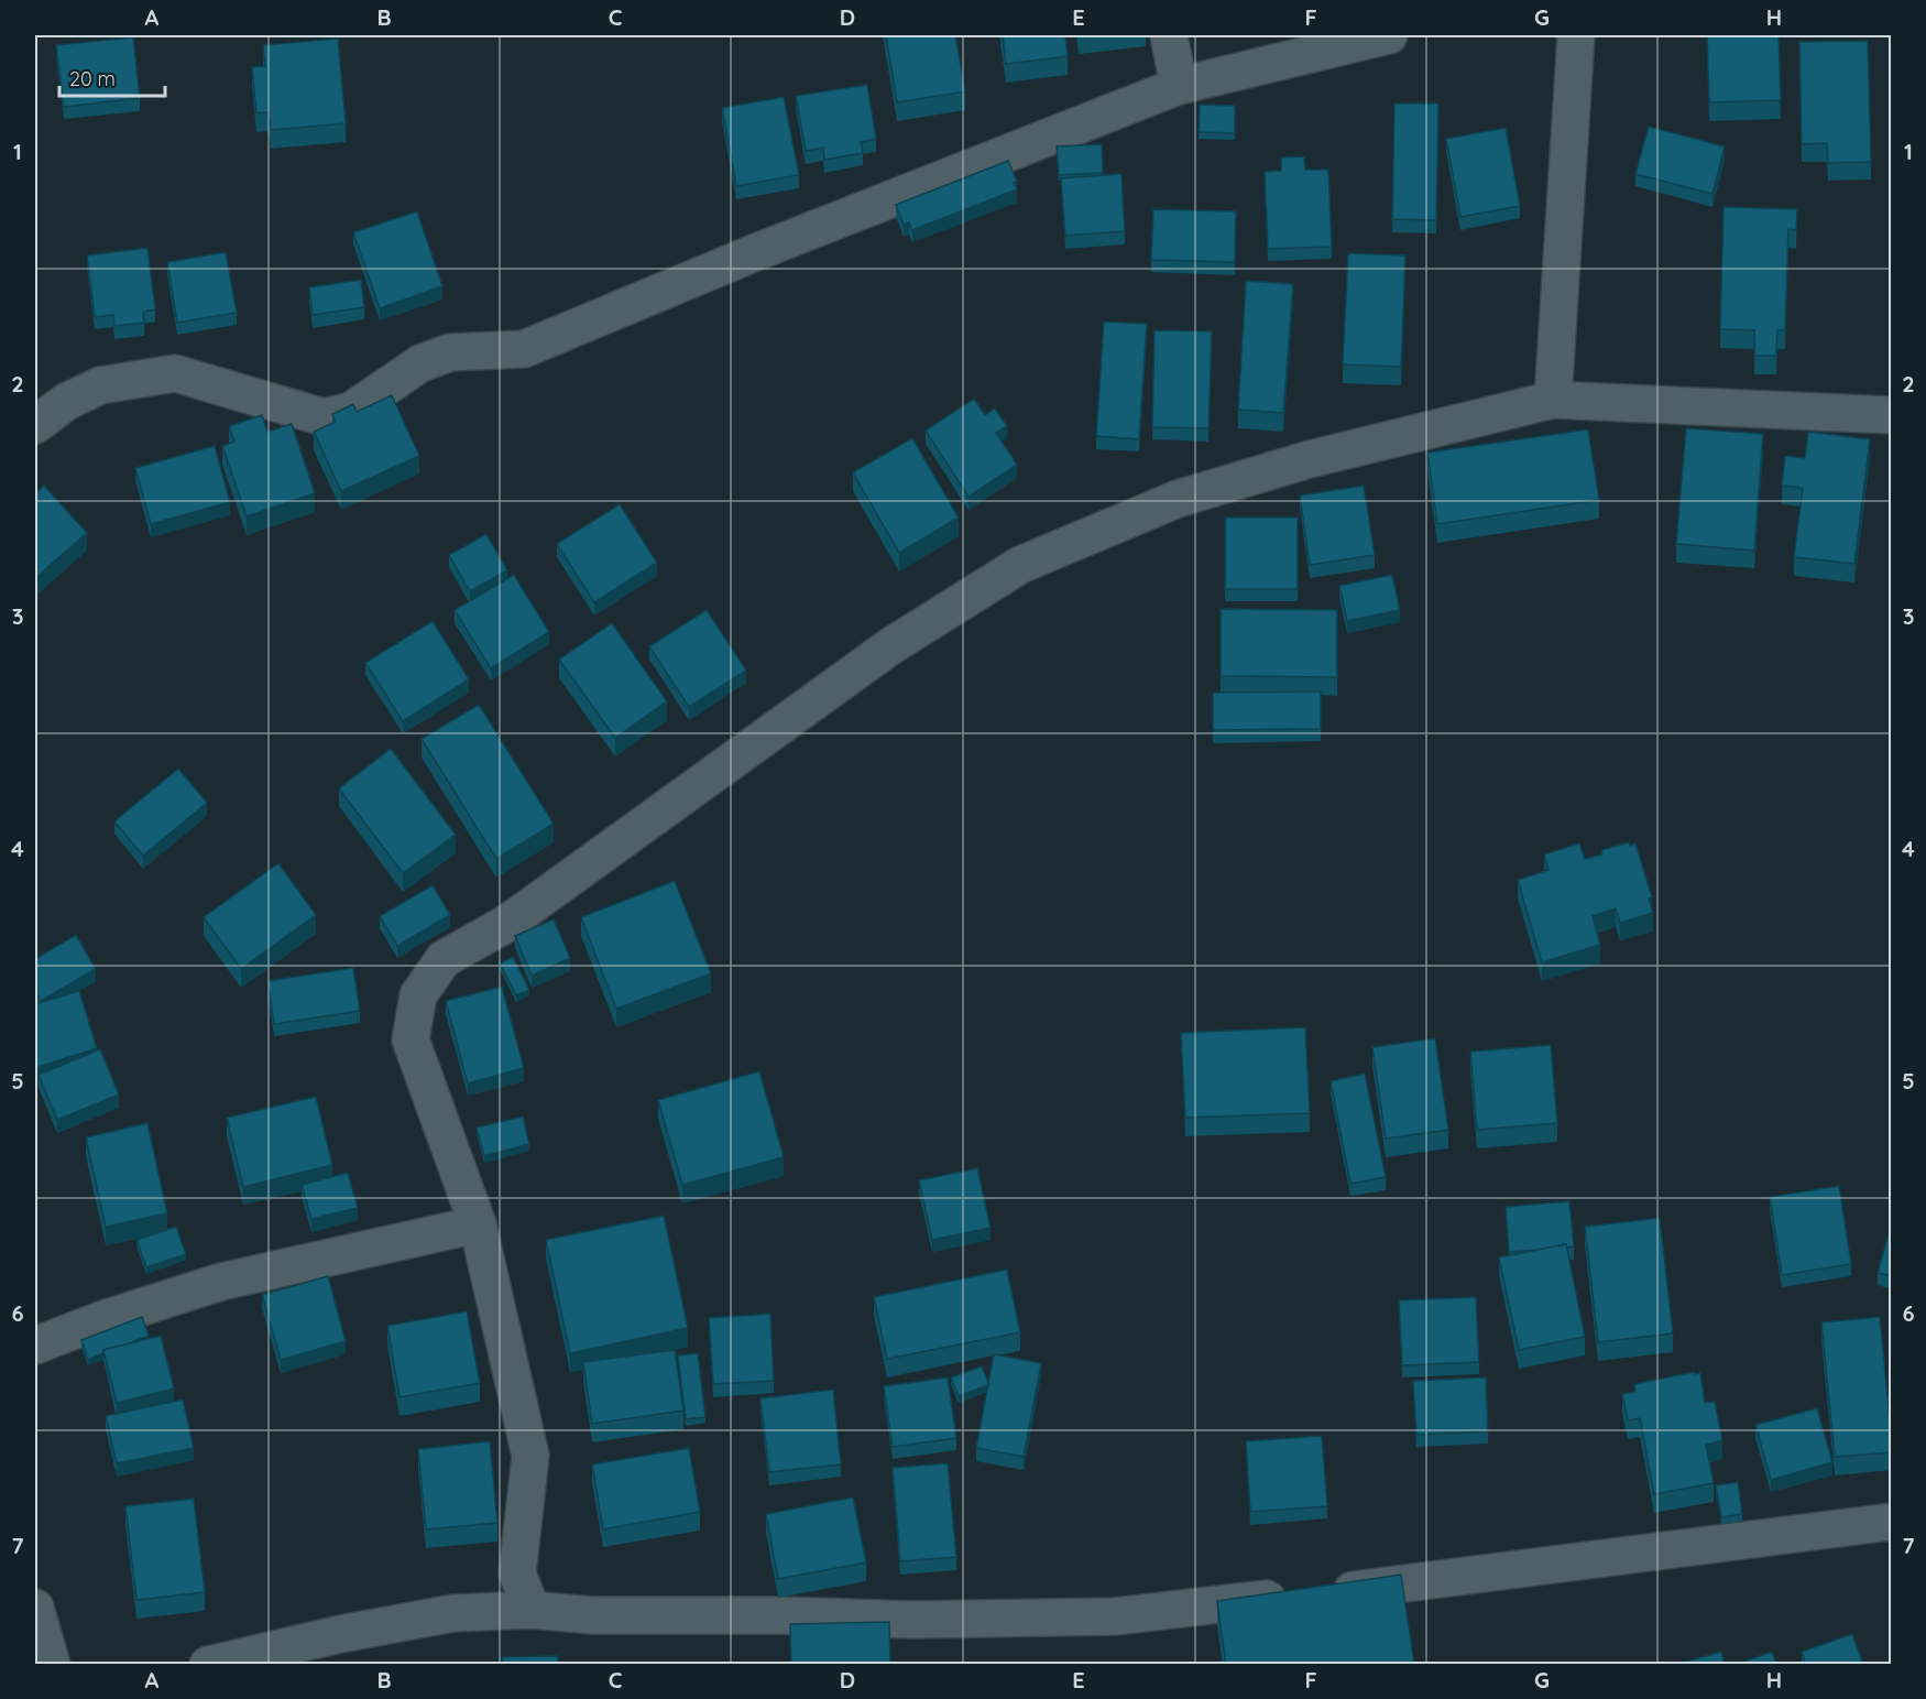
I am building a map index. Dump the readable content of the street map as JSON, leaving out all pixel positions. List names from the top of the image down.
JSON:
{
  "scale_bar": "20 m",
  "grid": {
    "columns": [
      "A",
      "B",
      "C",
      "D",
      "E",
      "F",
      "G",
      "H"
    ],
    "rows": [
      "1",
      "2",
      "3",
      "4",
      "5",
      "6",
      "7"
    ]
  }
}
